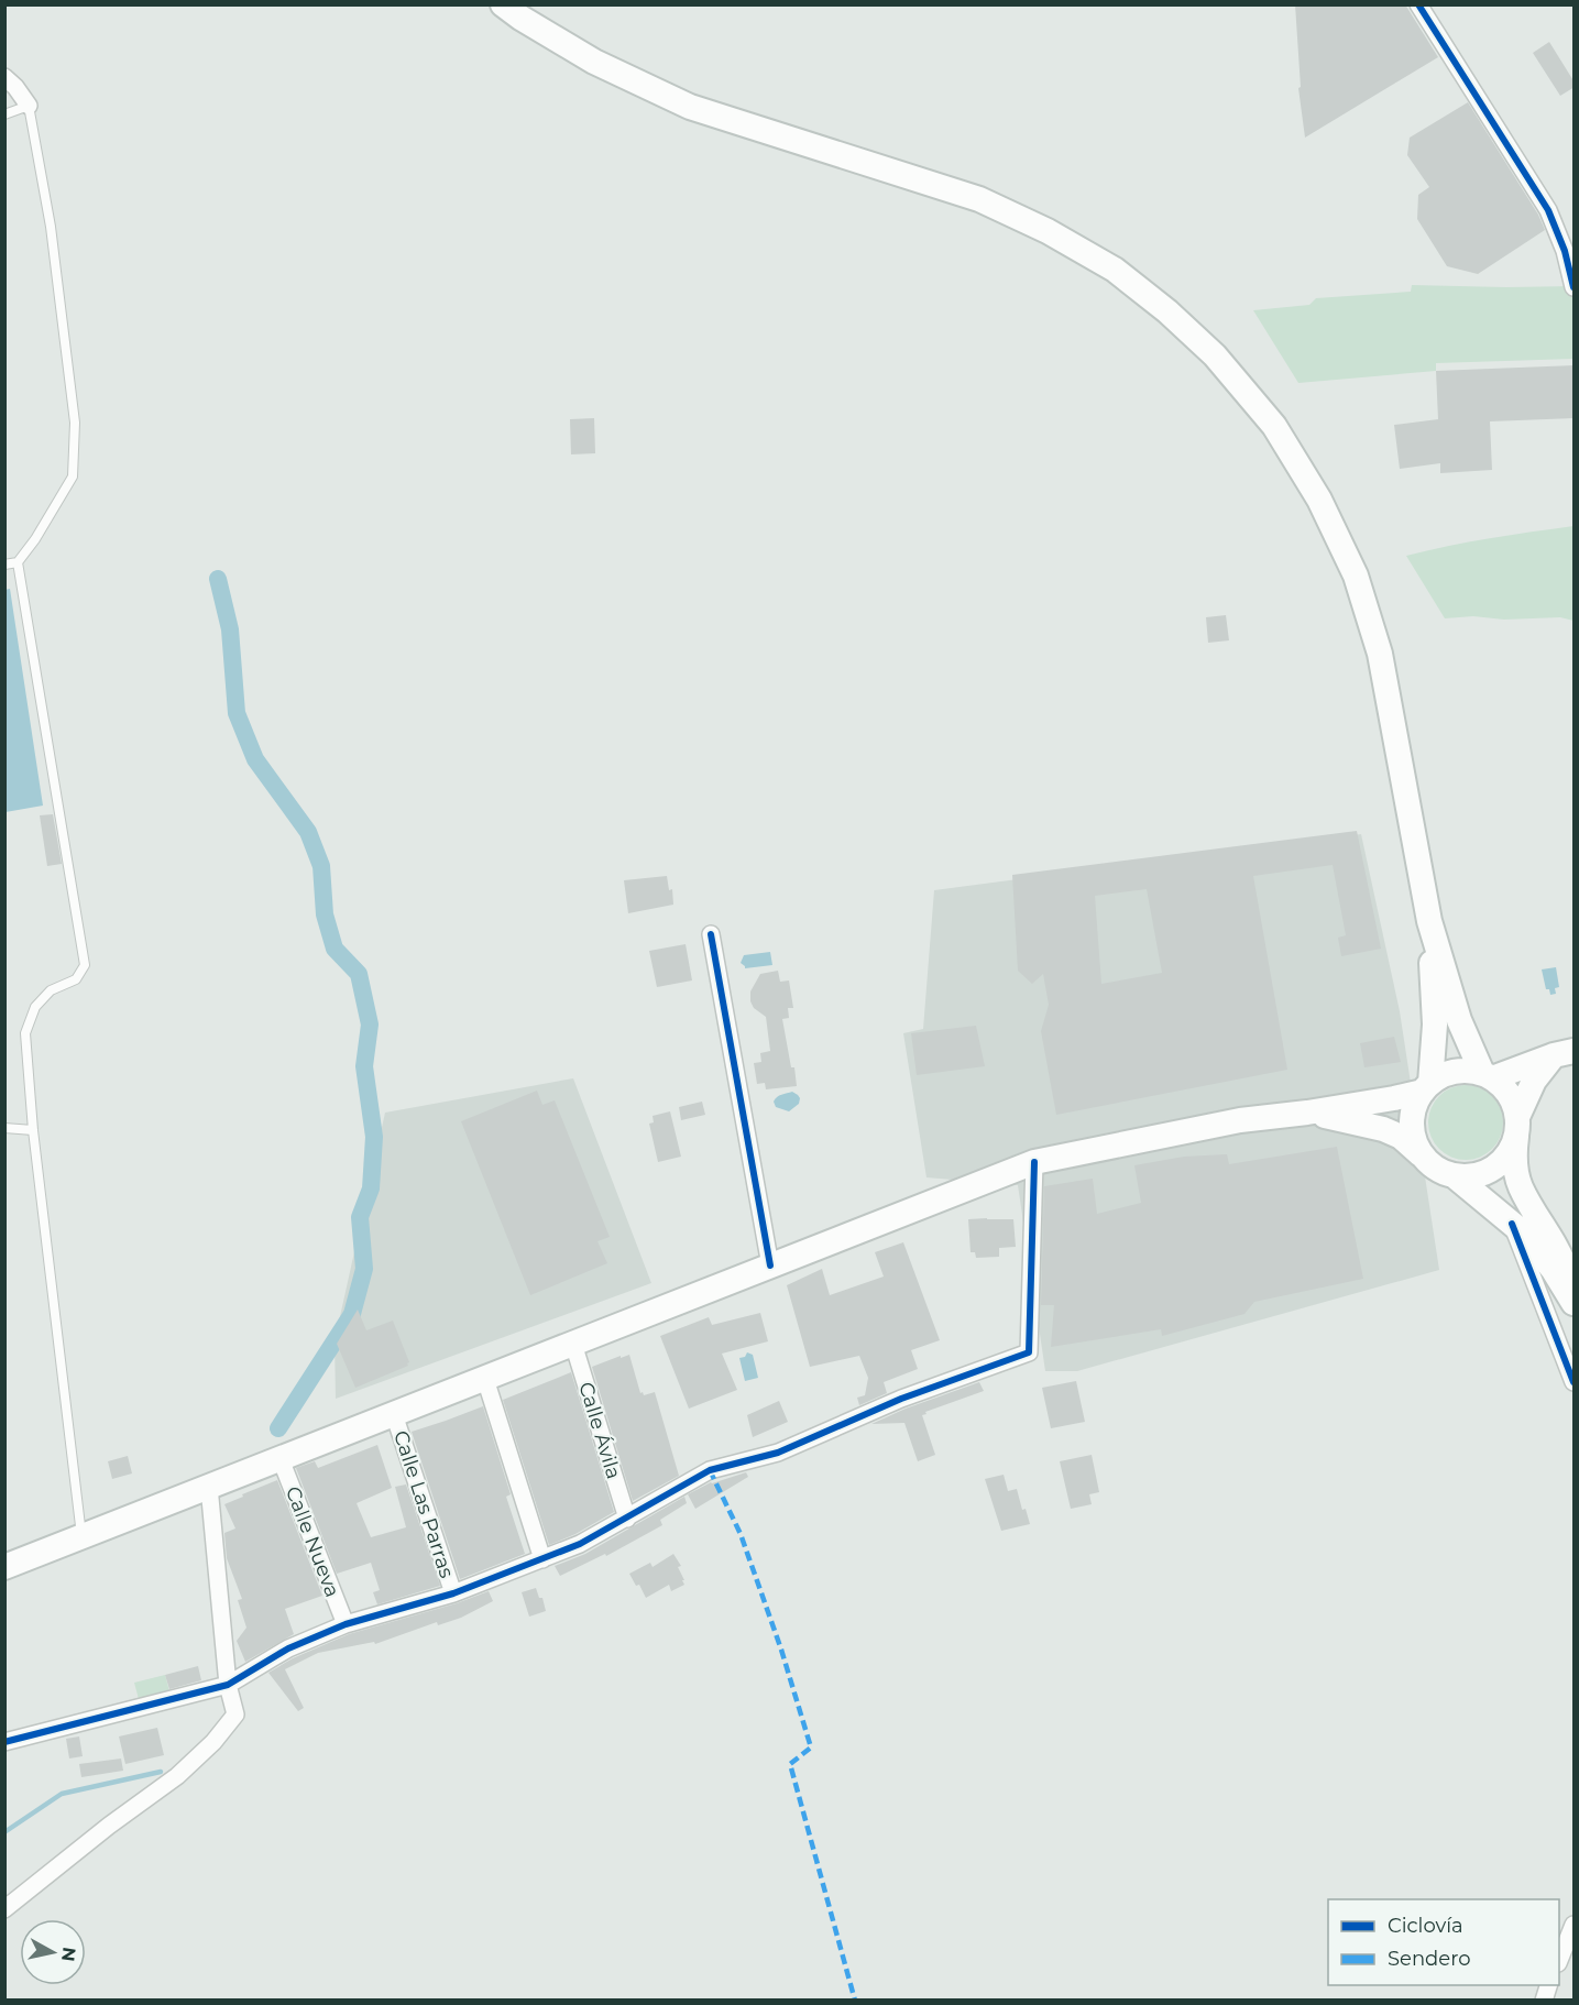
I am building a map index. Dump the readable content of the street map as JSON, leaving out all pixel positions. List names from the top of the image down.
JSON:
{
  "streets": {
    "street": ["Calle Ávila", "Calle Las Parras", "Calle Nueva"]
  },
  "legend": ["Ciclovía", "Sendero"],
  "north": "right"
}
